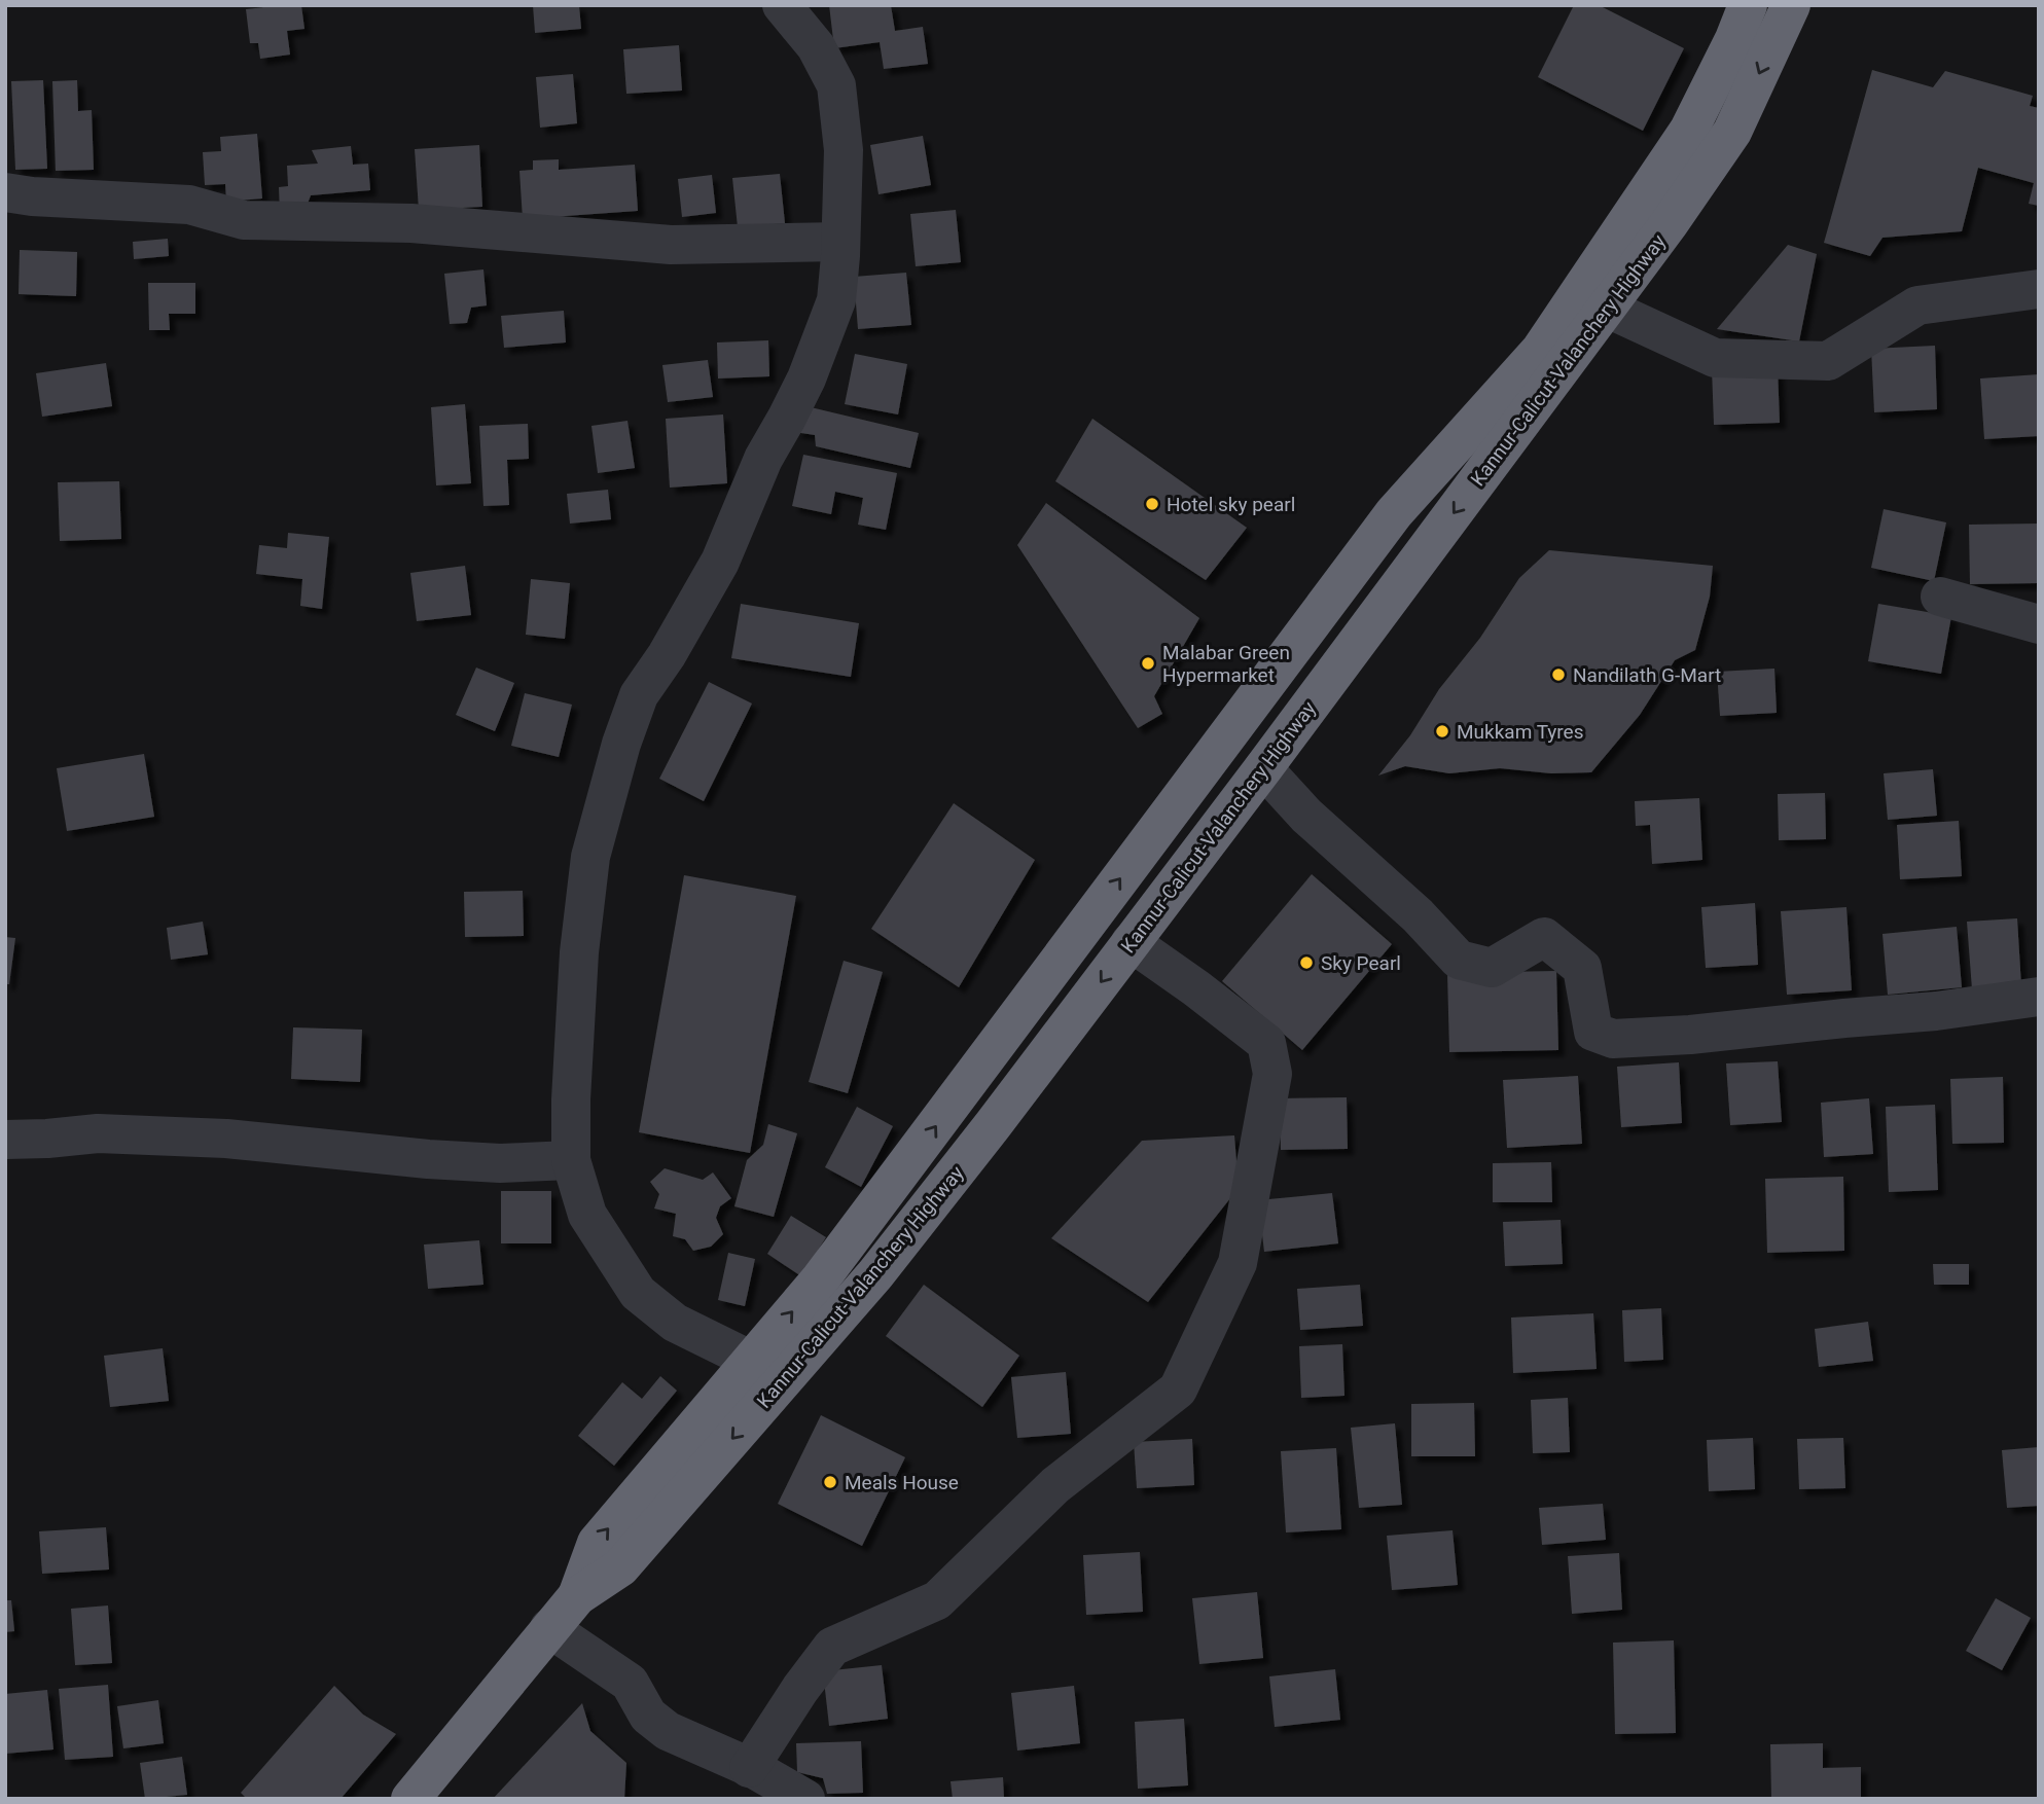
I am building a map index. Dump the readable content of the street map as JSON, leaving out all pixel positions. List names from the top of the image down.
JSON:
{
  "streets": {
    "highway": ["Kannur-Calicut-Valanchery Highway"]
  },
  "places": [
    "Hotel sky pearl",
    "Malabar Green Hypermarket",
    "Nandilath G-Mart",
    "Mukkam Tyres",
    "Sky Pearl",
    "Meals House"
  ]
}
